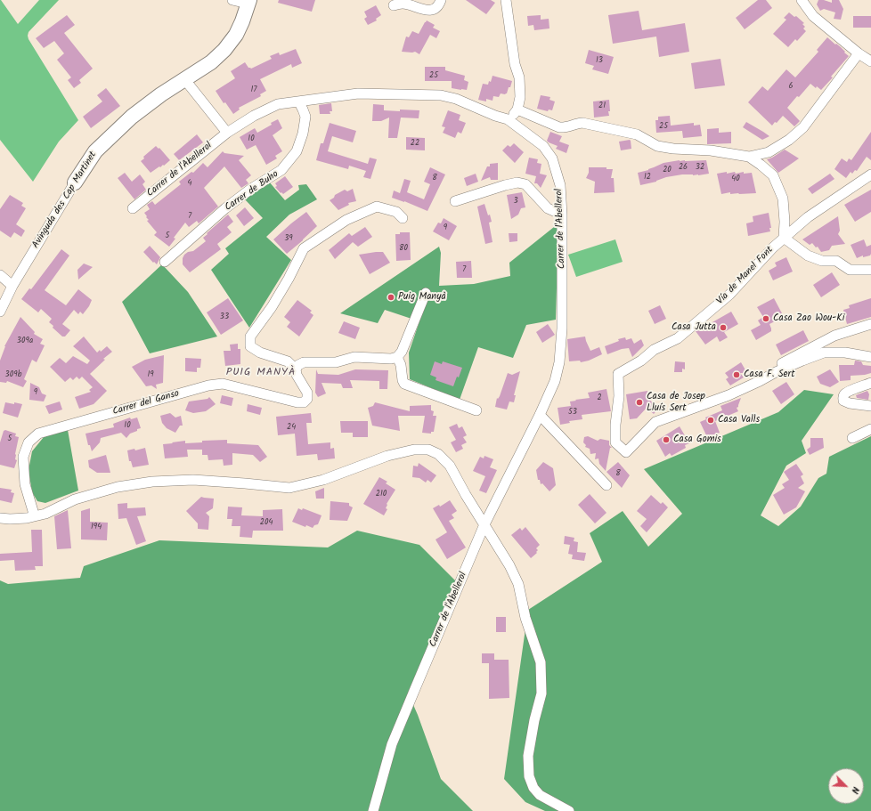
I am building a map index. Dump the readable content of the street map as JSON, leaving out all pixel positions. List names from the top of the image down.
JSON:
{
  "streets": {
    "street": [
      "Carrer de l'Abellerol",
      "Carrer de Buho",
      "Avinguda des Cap Martinet",
      "Vía de Manel Font",
      "Carrer del Ganso"
    ]
  },
  "crossings": [
    ["Carrer de l'Abellerol", "Carrer de Buho"]
  ],
  "districts": ["PUIG MANYÀ"],
  "places": [
    "Puig Manyà",
    "Casa Zao Wou-Ki",
    "Casa Jutta",
    "Casa F. Sert",
    "Casa de Josep Lluís Sert",
    "Casa Valls",
    "Casa Gomis"
  ],
  "house_numbers": [
    "13",
    "25",
    "6",
    "17",
    "21",
    "25",
    "10",
    "22",
    "26",
    "32",
    "20",
    "12",
    "8",
    "40",
    "4",
    "3",
    "7",
    "9",
    "5",
    "39",
    "80",
    "7",
    "33",
    "309a",
    "309b",
    "19",
    "9",
    "2",
    "53",
    "10",
    "24",
    "5",
    "8",
    "210",
    "204",
    "194"
  ],
  "north": "bottom right"
}
